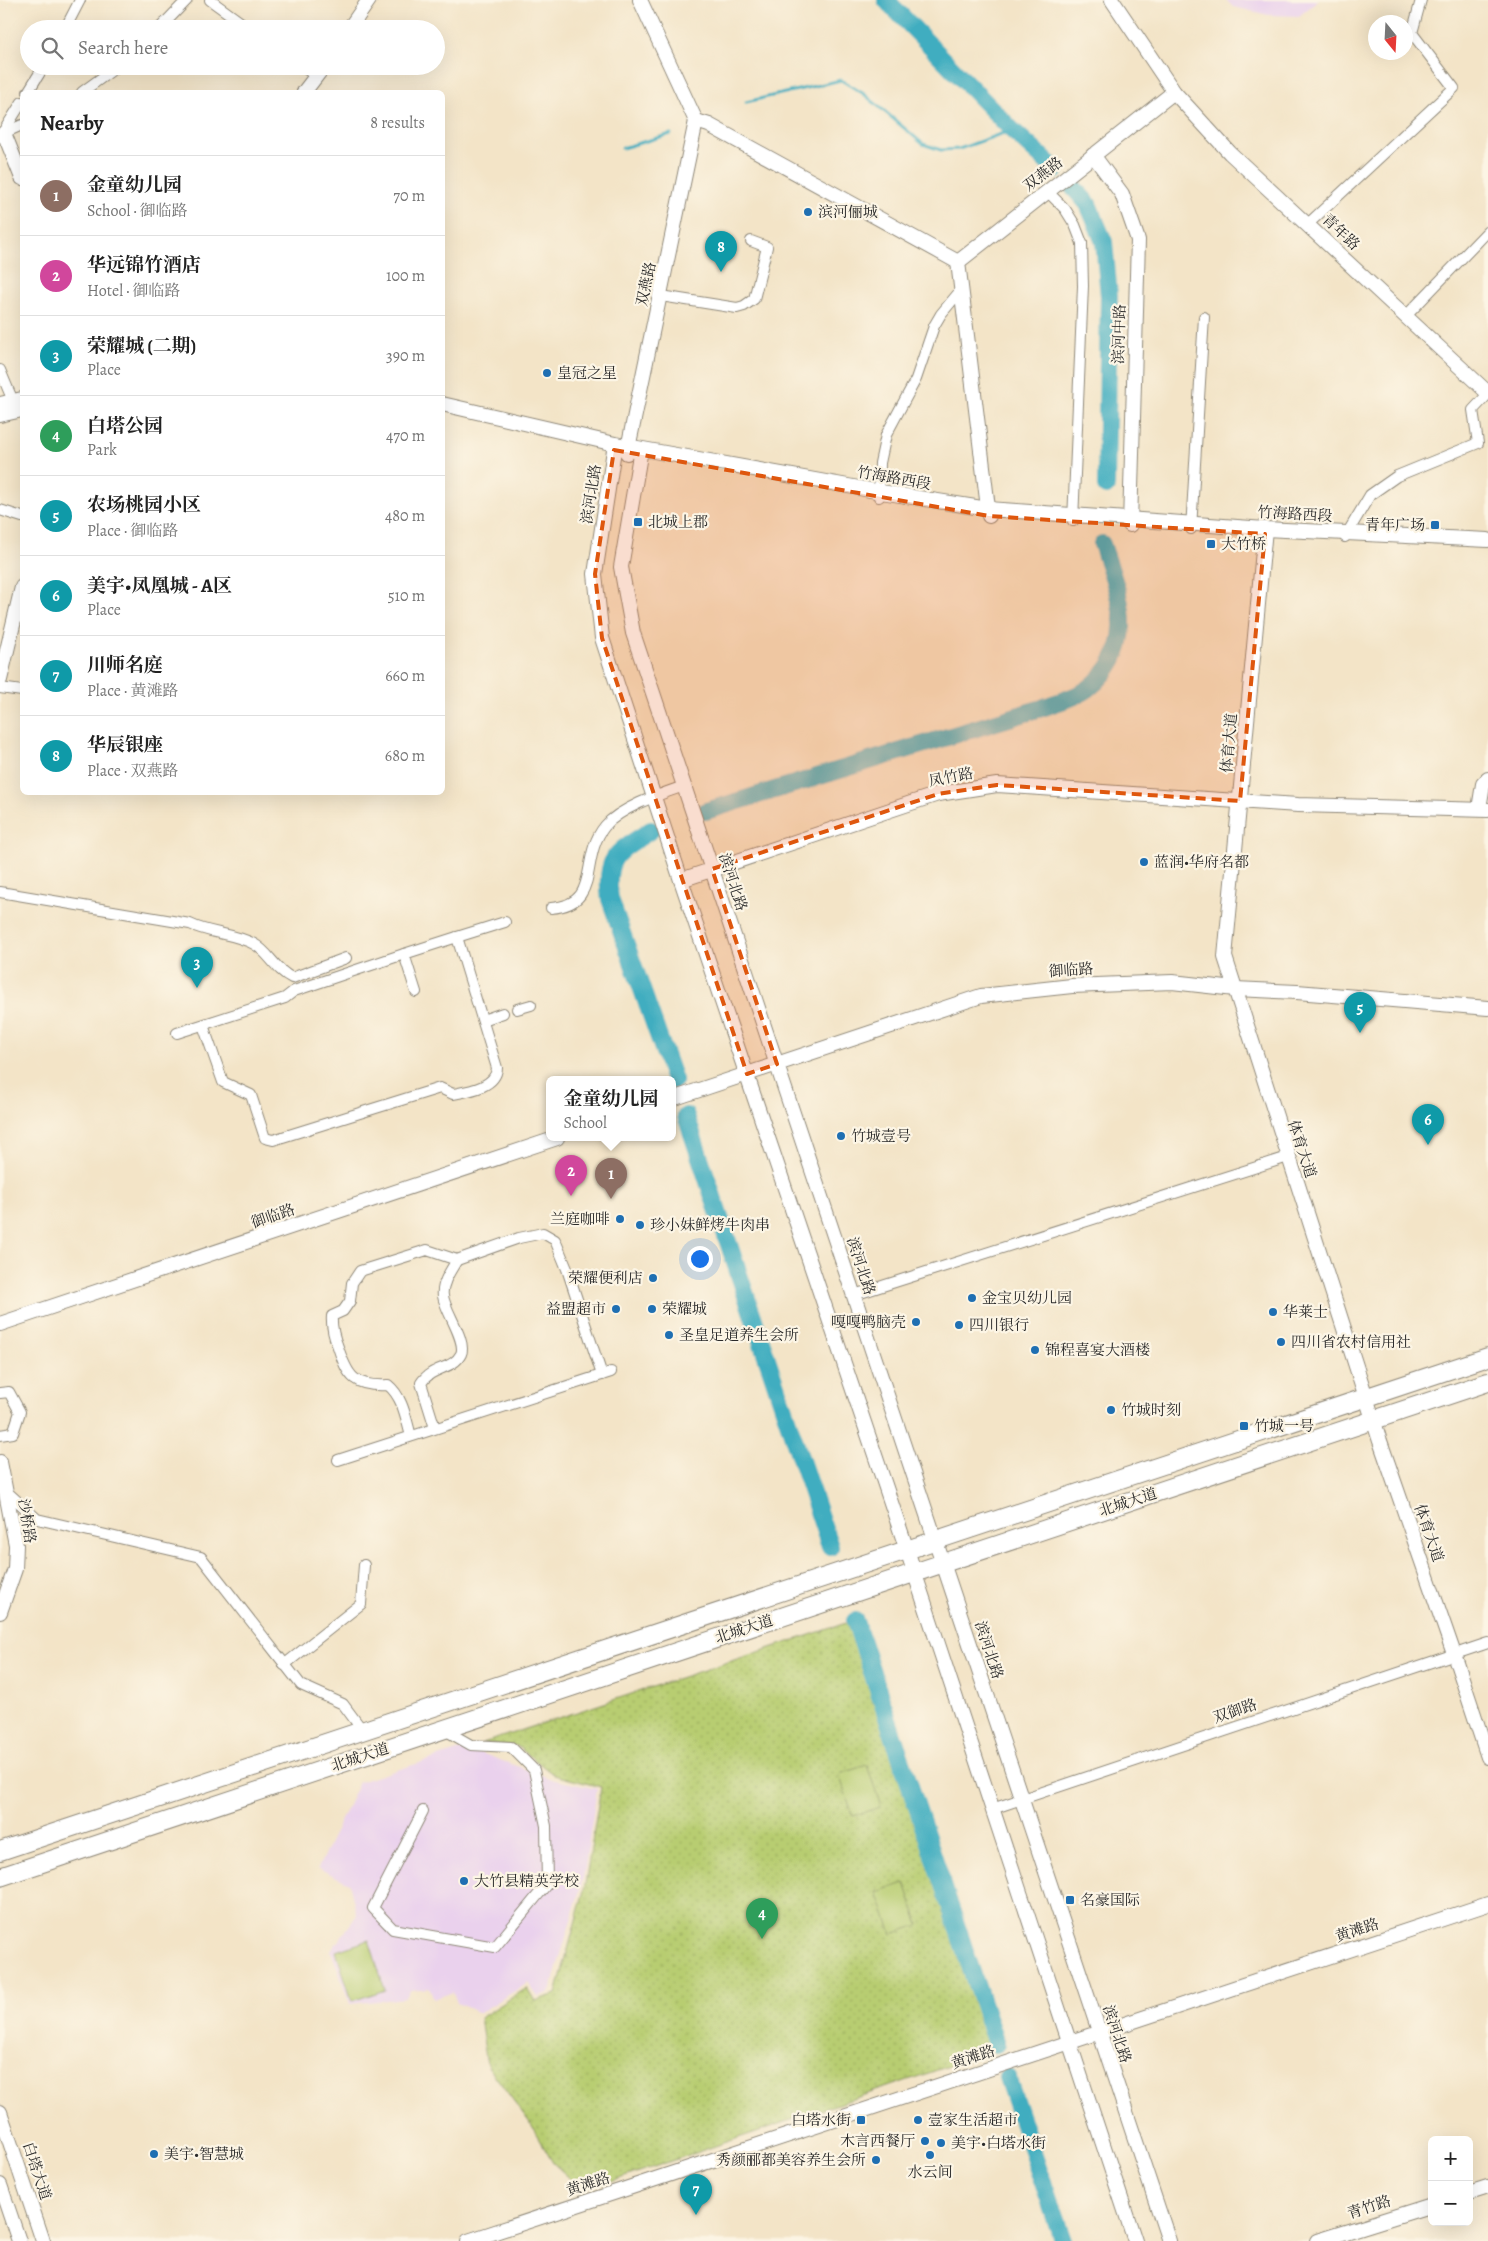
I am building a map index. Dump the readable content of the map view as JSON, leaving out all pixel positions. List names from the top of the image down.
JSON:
{
  "streets": {
    "highway": ["北城大道"],
    "street": [
      "双燕路",
      "青年路",
      "滨河中路",
      "竹海路西段",
      "滨河北路",
      "体育大道",
      "凤竹路",
      "御临路",
      "沙桥路",
      "双御路",
      "黄滩路",
      "白塔大道",
      "青竹路"
    ]
  },
  "crossings": [
    ["双燕路", "滨河中路"],
    ["双燕路", "竹海路西段"],
    ["双燕路", "滨河北路"],
    ["青年路", "竹海路西段"],
    ["滨河中路", "竹海路西段"],
    ["竹海路西段", "滨河北路"],
    ["竹海路西段", "体育大道"],
    ["滨河北路", "凤竹路"],
    ["滨河北路", "御临路"],
    ["滨河北路", "北城大道"],
    ["滨河北路", "双御路"],
    ["滨河北路", "黄滩路"],
    ["体育大道", "凤竹路"],
    ["体育大道", "御临路"],
    ["体育大道", "北城大道"],
    ["体育大道", "双御路"]
  ],
  "places": {
    "other": [
      "滨河俪城",
      "皇冠之星",
      "蓝润•华府名都",
      "竹城壹号",
      "兰庭咖啡",
      "珍小妹鲜烤牛肉串",
      "荣耀便利店",
      "金宝贝幼儿园",
      "益盟超市",
      "荣耀城",
      "华莱士",
      "嘎嘎鸭脑壳",
      "四川银行",
      "圣皇足道养生会所",
      "四川省农村信用社",
      "锦程喜宴大酒楼",
      "竹城时刻",
      "大竹县精英学校",
      "壹家生活超市",
      "木言西餐厅",
      "美宇•白塔水街",
      "美宇•智慧城",
      "水云间",
      "秀颜郦都美容养生会所"
    ],
    "transit": [
      "北城上郡",
      "青年广场",
      "大竹桥",
      "竹城一号",
      "名豪国际",
      "白塔水街"
    ]
  },
  "north": "bottom",
  "page": {
    "search": "Search here",
    "heading": ["Nearby", "8 results"],
    "list": [
      {
        "mark": "1",
        "name": "金童幼儿园",
        "note": "School · 御临路",
        "value": "70 m"
      },
      {
        "mark": "2",
        "name": "华远锦竹酒店",
        "note": "Hotel · 御临路",
        "value": "100 m"
      },
      {
        "mark": "3",
        "name": "荣耀城 (二期)",
        "note": "Place",
        "value": "390 m"
      },
      {
        "mark": "4",
        "name": "白塔公园",
        "note": "Park",
        "value": "470 m"
      },
      {
        "mark": "5",
        "name": "农场桃园小区",
        "note": "Place · 御临路",
        "value": "480 m"
      },
      {
        "mark": "6",
        "name": "美宇•凤凰城 - A区",
        "note": "Place",
        "value": "510 m"
      },
      {
        "mark": "7",
        "name": "川师名庭",
        "note": "Place · 黄滩路",
        "value": "660 m"
      },
      {
        "mark": "8",
        "name": "华辰银座",
        "note": "Place · 双燕路",
        "value": "680 m"
      }
    ],
    "pins": [
      "8",
      "3",
      "5",
      "6",
      "2",
      "1",
      "4",
      "7"
    ],
    "popup": ["金童幼儿园", "School"],
    "map_buttons": ["+", "−"]
  }
}
